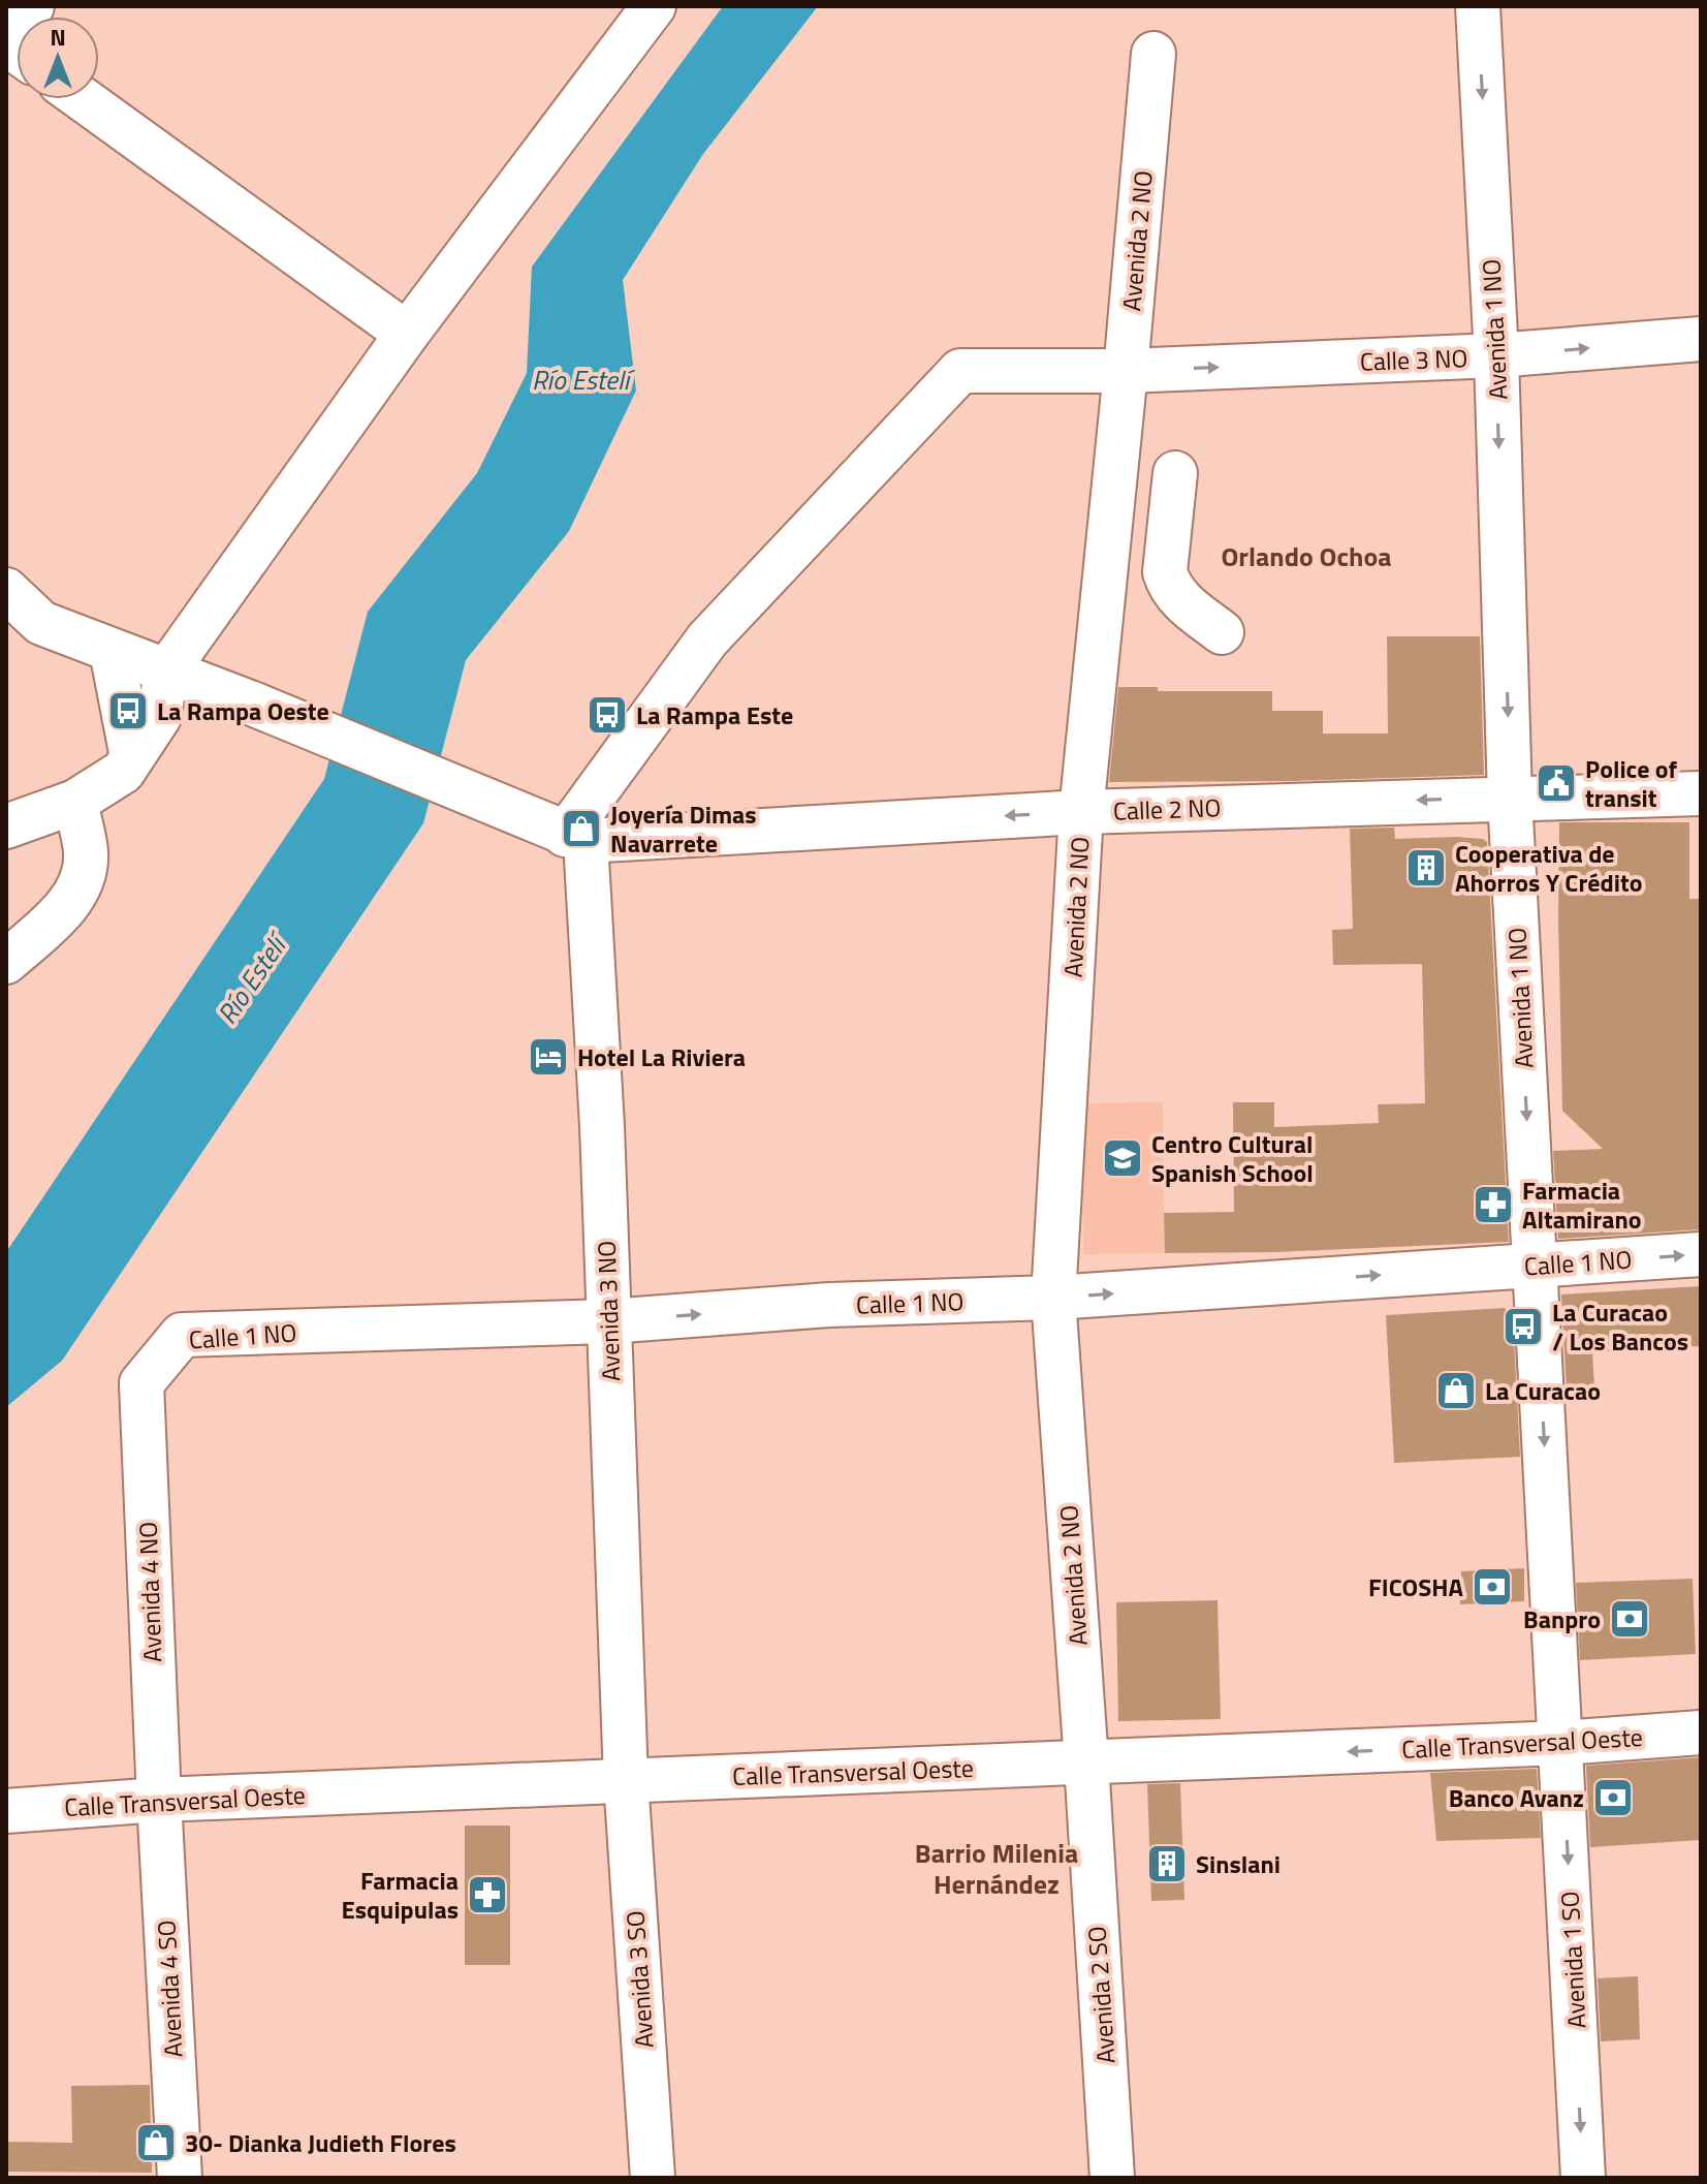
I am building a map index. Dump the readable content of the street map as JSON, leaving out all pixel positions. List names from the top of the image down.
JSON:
{
  "streets": {
    "street": [
      "Avenida 2 NO",
      "Avenida 1 NO",
      "Calle 3 NO",
      "Calle 2 NO",
      "Calle 1 NO",
      "Avenida 3 NO",
      "Avenida 4 NO",
      "Calle Transversal Oeste",
      "Avenida 1 SO",
      "Avenida 3 SO",
      "Avenida 4 SO",
      "Avenida 2 SO"
    ]
  },
  "crossings": [
    ["Avenida 2 NO", "Calle 3 NO"],
    ["Avenida 2 NO", "Calle 2 NO"],
    ["Avenida 2 NO", "Calle 1 NO"],
    ["Avenida 2 NO", "Calle Transversal Oeste"],
    ["Avenida 2 NO", "Avenida 2 SO"],
    ["Avenida 1 NO", "Calle 3 NO"],
    ["Avenida 1 NO", "Calle 2 NO"],
    ["Avenida 1 NO", "Calle 1 NO"],
    ["Avenida 1 NO", "Calle Transversal Oeste"],
    ["Avenida 1 NO", "Avenida 1 SO"],
    ["Calle 3 NO", "Calle 2 NO"],
    ["Calle 3 NO", "Avenida 3 NO"],
    ["Calle 2 NO", "Avenida 3 NO"],
    ["Calle 1 NO", "Avenida 3 NO"],
    ["Calle 1 NO", "Avenida 4 NO"],
    ["Avenida 3 NO", "Calle Transversal Oeste"],
    ["Avenida 3 NO", "Avenida 3 SO"],
    ["Avenida 4 NO", "Calle Transversal Oeste"],
    ["Avenida 4 NO", "Avenida 4 SO"],
    ["Calle Transversal Oeste", "Avenida 1 SO"],
    ["Calle Transversal Oeste", "Avenida 3 SO"],
    ["Calle Transversal Oeste", "Avenida 4 SO"],
    ["Calle Transversal Oeste", "Avenida 2 SO"]
  ],
  "one_way": [
    "Avenida 1 NO",
    "Calle 3 NO",
    "Calle 2 NO",
    "Calle 1 NO",
    "Avenida 1 SO"
  ],
  "districts": ["Orlando Ochoa", "Barrio Milenia Hernández"],
  "water": ["Río Estelí"],
  "places": {
    "bus stop": ["La Rampa Oeste", "La Rampa Este", "La Curacao / Los Bancos"],
    "public building": ["Police of transit"],
    "shop": ["Joyería Dimas Navarrete", "La Curacao", "30- Dianka Judieth Flores"],
    "building": ["Cooperativa de Ahorros Y Crédito", "Sinslani"],
    "hotel": ["Hotel La Riviera"],
    "school or university": ["Centro Cultural Spanish School"],
    "pharmacy": ["Farmacia Altamirano", "Farmacia Esquipulas"],
    "bank": ["FICOSHA", "Banpro", "Banco Avanz"]
  },
  "north": "top"
}
